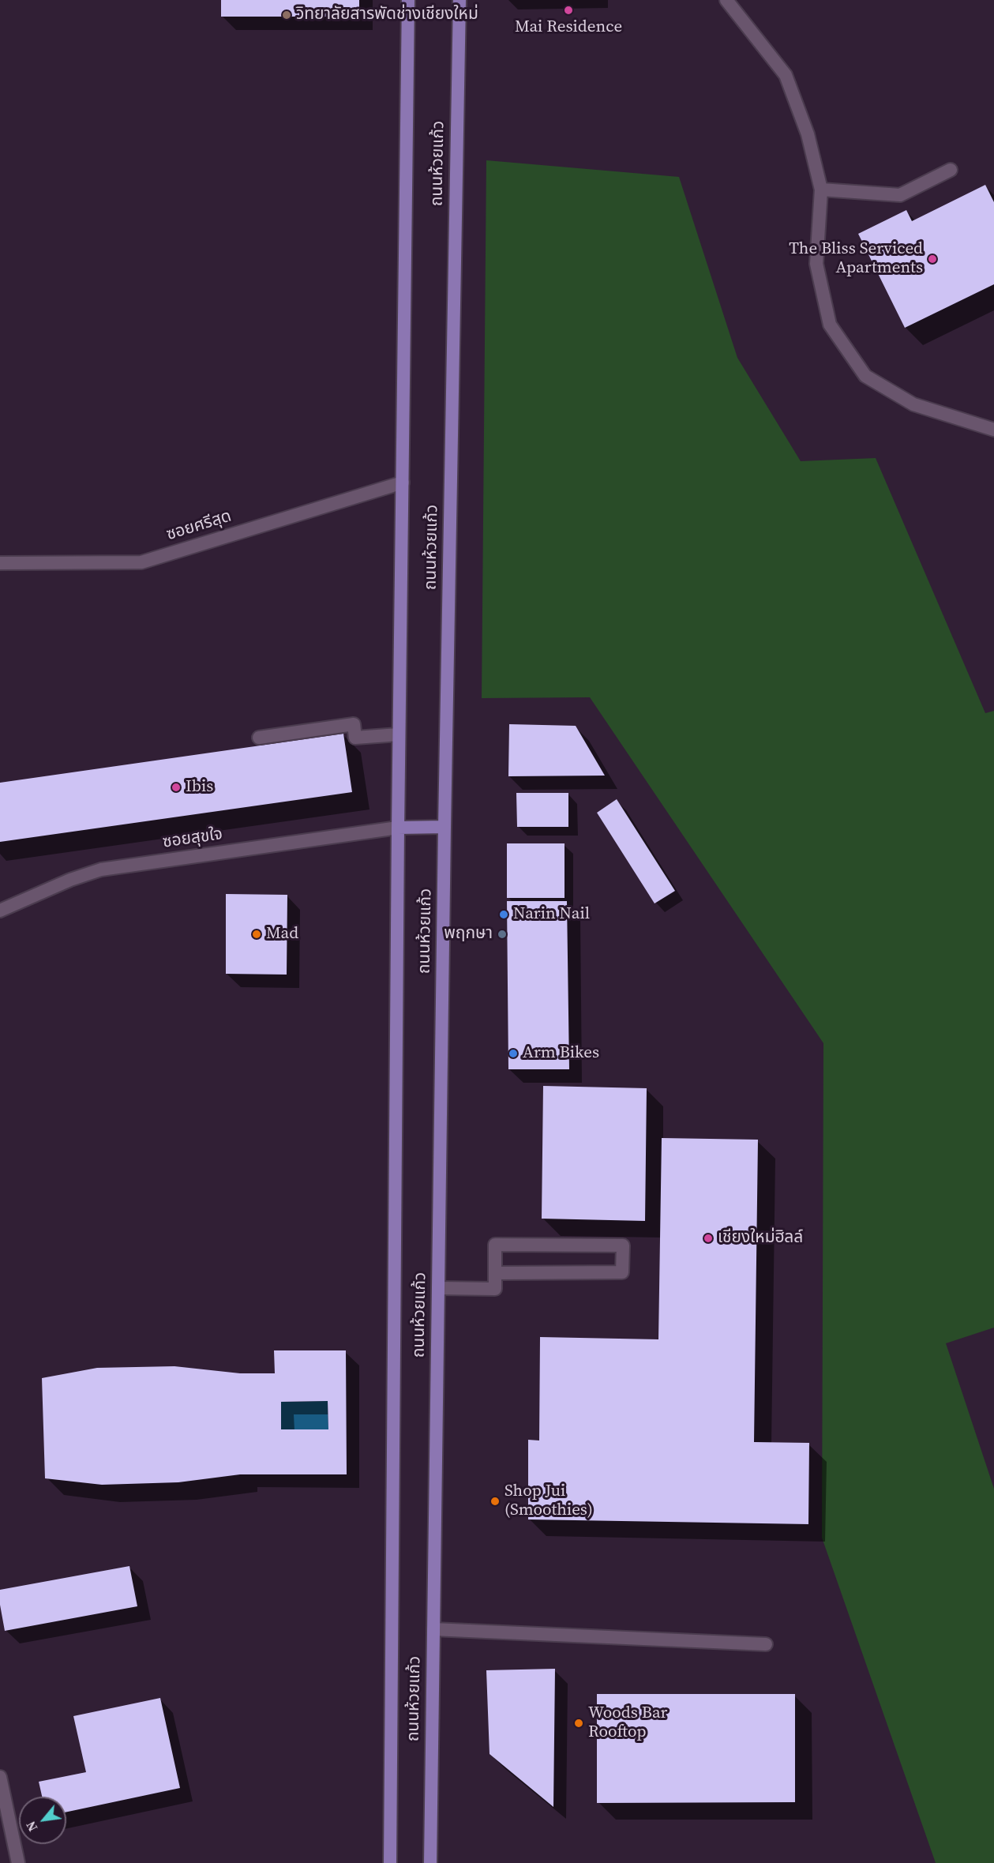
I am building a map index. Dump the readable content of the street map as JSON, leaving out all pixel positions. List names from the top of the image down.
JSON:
{
  "streets": {
    "main road": ["ถนนห้วยแก้ว"],
    "street": ["ซอยศรีสุด", "ซอยสุขใจ"]
  },
  "crossings": [
    ["ถนนห้วยแก้ว", "ซอยศรีสุด"],
    ["ถนนห้วยแก้ว", "ซอยสุขใจ"]
  ],
  "places": [
    "Mai Residence",
    "วิทยาลัยสารพัดช่างเชียงใหม่",
    "The Bliss Serviced Apartments",
    "Ibis",
    "Narin Nail",
    "Mad",
    "พฤกษา",
    "Arm Bikes",
    "เชียงใหม่ฮิลล์",
    "Shop Jui (Smoothies)",
    "Woods Bar Rooftop"
  ],
  "north": "bottom left"
}
